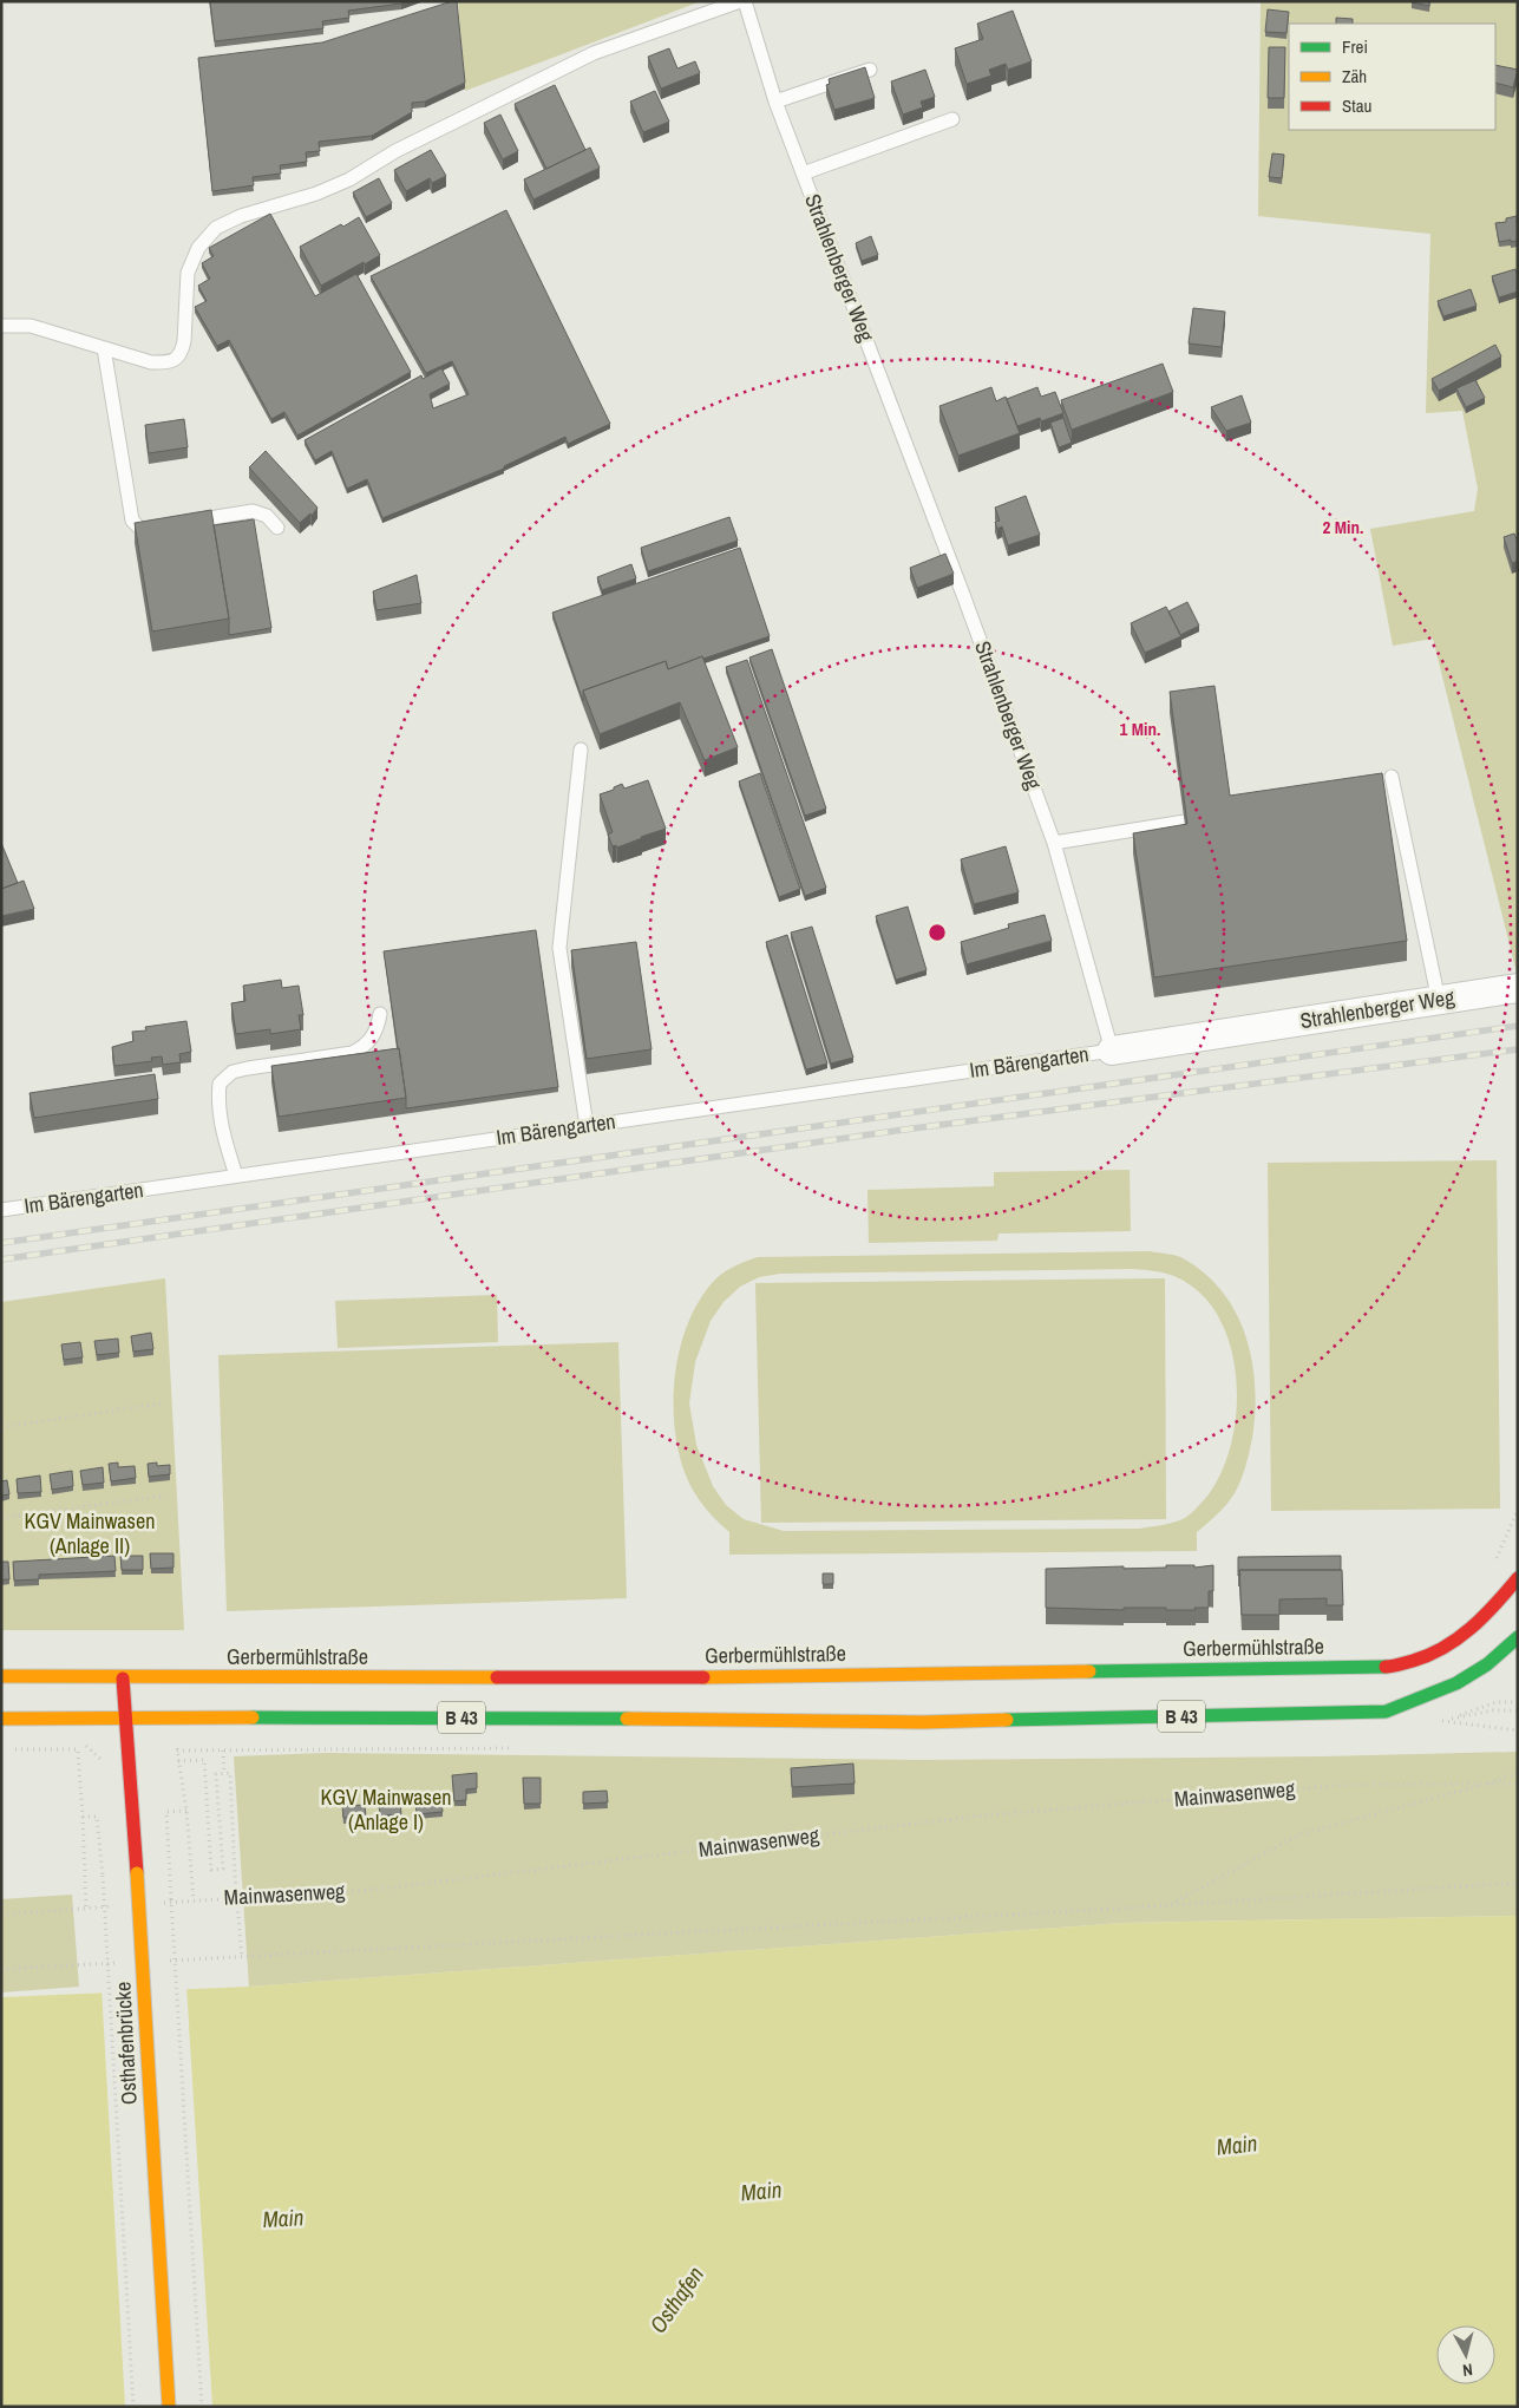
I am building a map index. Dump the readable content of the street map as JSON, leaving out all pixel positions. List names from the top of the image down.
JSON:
{
  "streets": {
    "main road": ["Gerbermühlstraße", "B 43", "Osthafenbrücke"],
    "street": ["Strahlenberger Weg"],
    "lane": ["Im Bärengarten"],
    "path": ["Mainwasenweg"]
  },
  "crossings": [
    ["Strahlenberger Weg", "Im Bärengarten"],
    ["Gerbermühlstraße", "Osthafenbrücke"],
    ["B 43", "Osthafenbrücke"]
  ],
  "water": ["Main", "Osthafen"],
  "parks": ["KGV Mainwasen (Anlage II)", "KGV Mainwasen (Anlage I)"],
  "legend": ["Frei", "Zäh", "Stau"],
  "north": "bottom",
  "rings": ["2 Min.", "1 Min."]
}
